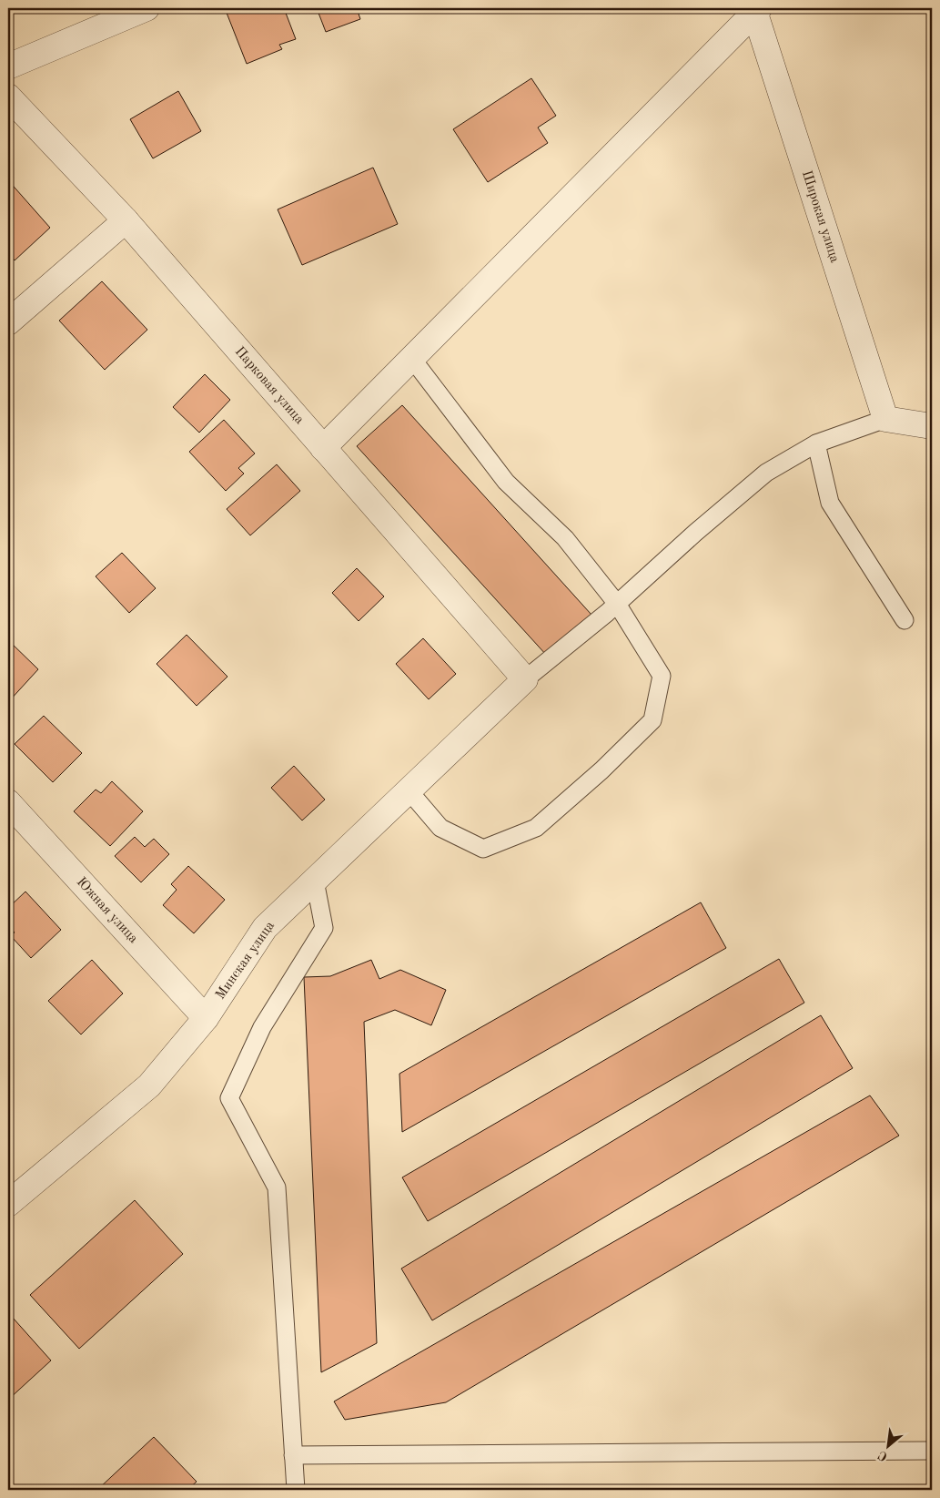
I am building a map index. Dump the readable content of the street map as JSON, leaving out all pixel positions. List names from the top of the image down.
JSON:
{
  "streets": {
    "street": [
      "Широкая улица",
      "Парковая улица",
      "Южная улица",
      "Минская улица"
    ]
  },
  "crossings": [
    ["Парковая улица", "Минская улица"],
    ["Южная улица", "Минская улица"]
  ],
  "north": "bottom left"
}
